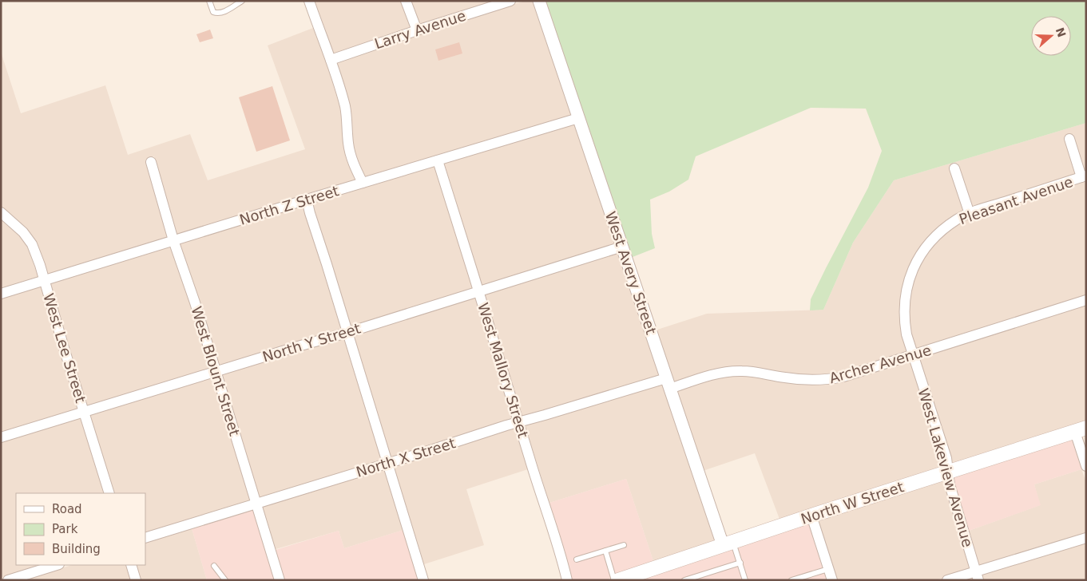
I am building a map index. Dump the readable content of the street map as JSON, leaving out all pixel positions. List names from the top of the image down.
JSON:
{
  "streets": {
    "main road": ["North W Street"],
    "street": [
      "Larry Avenue",
      "Pleasant Avenue",
      "North Z Street",
      "West Avery Street",
      "North Y Street",
      "West Lee Street",
      "Archer Avenue",
      "West Mallory Street",
      "West Blount Street",
      "North X Street",
      "West Lakeview Avenue"
    ]
  },
  "crossings": [
    ["Pleasant Avenue", "Archer Avenue"],
    ["Pleasant Avenue", "West Lakeview Avenue"],
    ["North Z Street", "West Avery Street"],
    ["North Z Street", "West Lee Street"],
    ["North Z Street", "West Mallory Street"],
    ["North Z Street", "West Blount Street"],
    ["West Avery Street", "North Y Street"],
    ["West Avery Street", "Archer Avenue"],
    ["West Avery Street", "North X Street"],
    ["West Avery Street", "North W Street"],
    ["North Y Street", "West Lee Street"],
    ["North Y Street", "West Mallory Street"],
    ["North Y Street", "West Blount Street"],
    ["Archer Avenue", "North X Street"],
    ["Archer Avenue", "West Lakeview Avenue"],
    ["West Mallory Street", "North X Street"],
    ["West Blount Street", "North X Street"],
    ["West Lakeview Avenue", "North W Street"]
  ],
  "legend": ["Road", "Park", "Building"],
  "north": "right"
}
